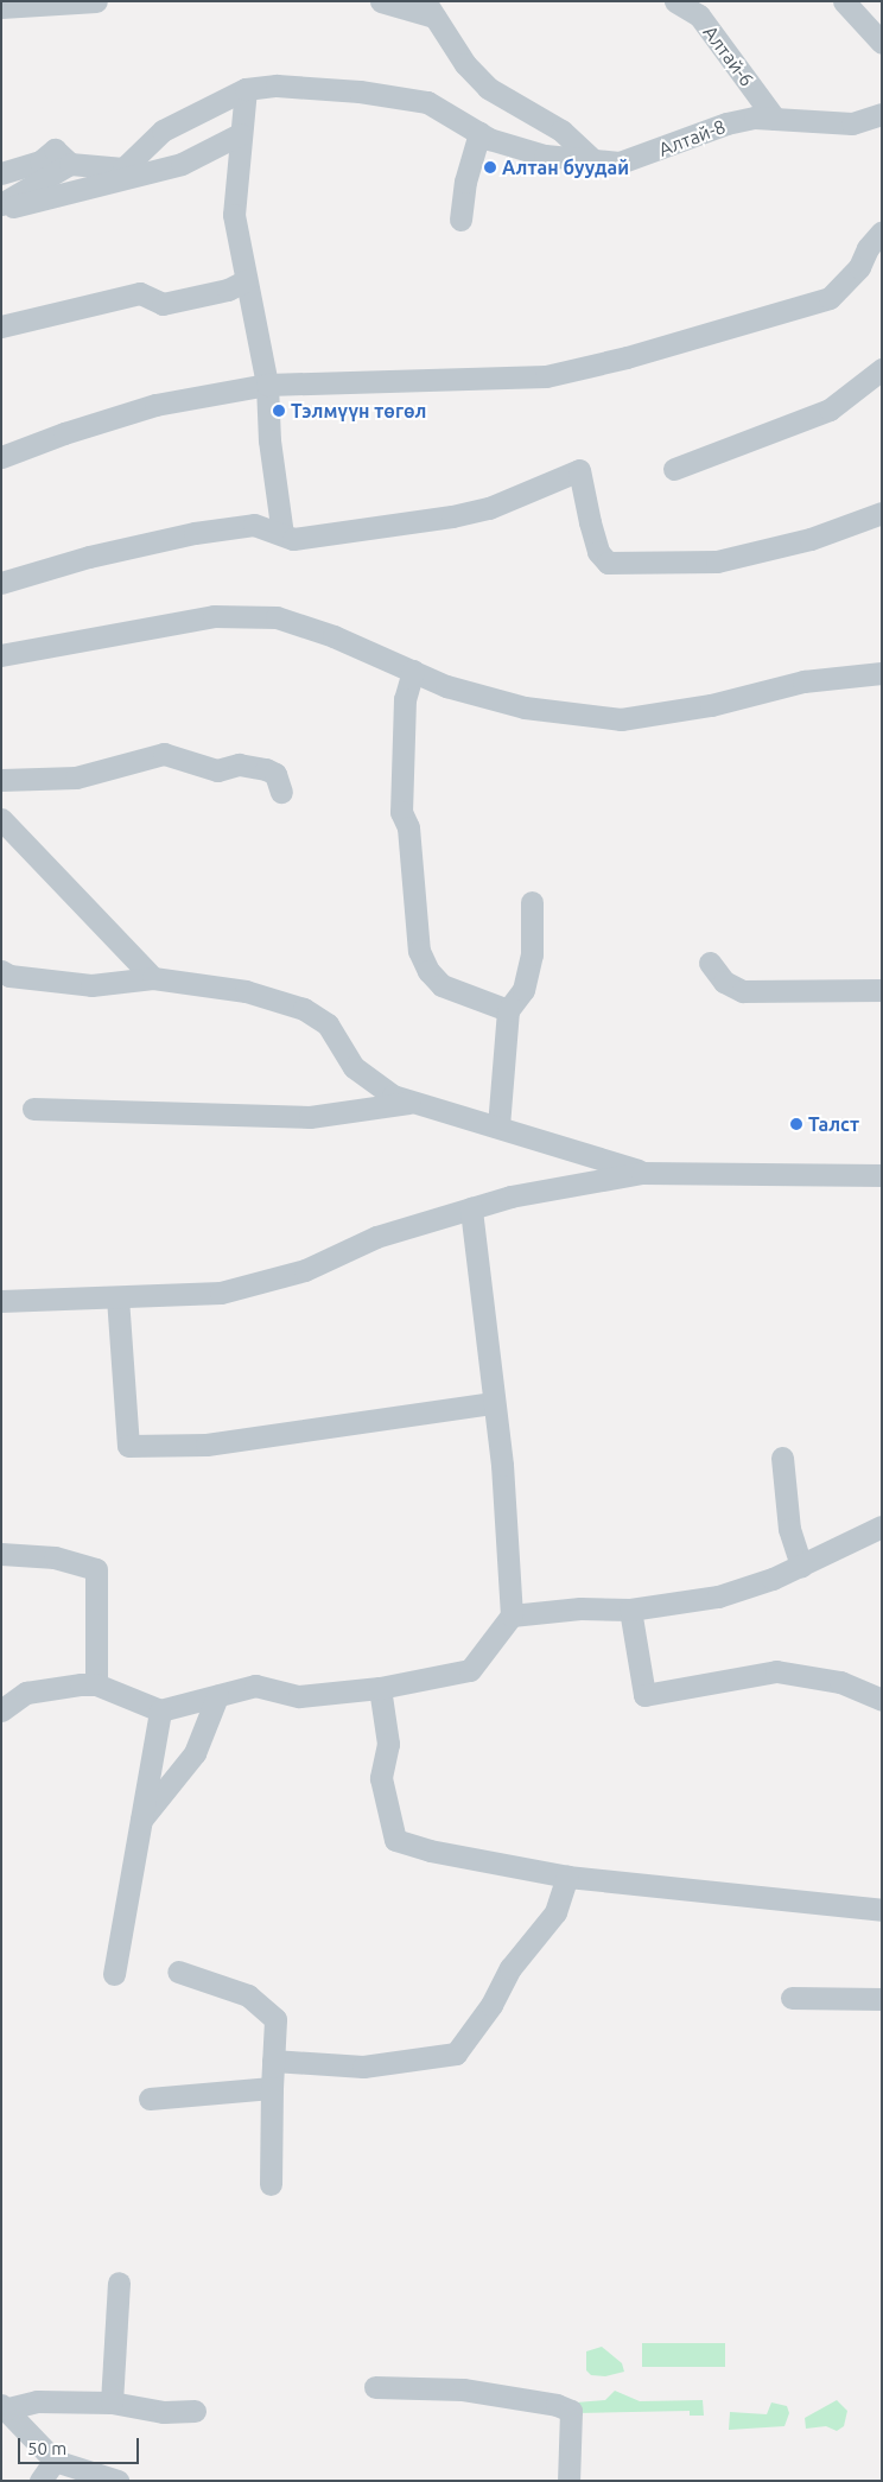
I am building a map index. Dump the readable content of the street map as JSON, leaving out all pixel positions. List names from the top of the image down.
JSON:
{
  "streets": {
    "street": ["Алтай-6", "Алтай-8"]
  },
  "crossings": [
    ["Алтай-6", "Алтай-8"]
  ],
  "places": ["Алтан буудай", "Тэлмүүн төгөл", "Талст"],
  "scale_bar": "50 m"
}
